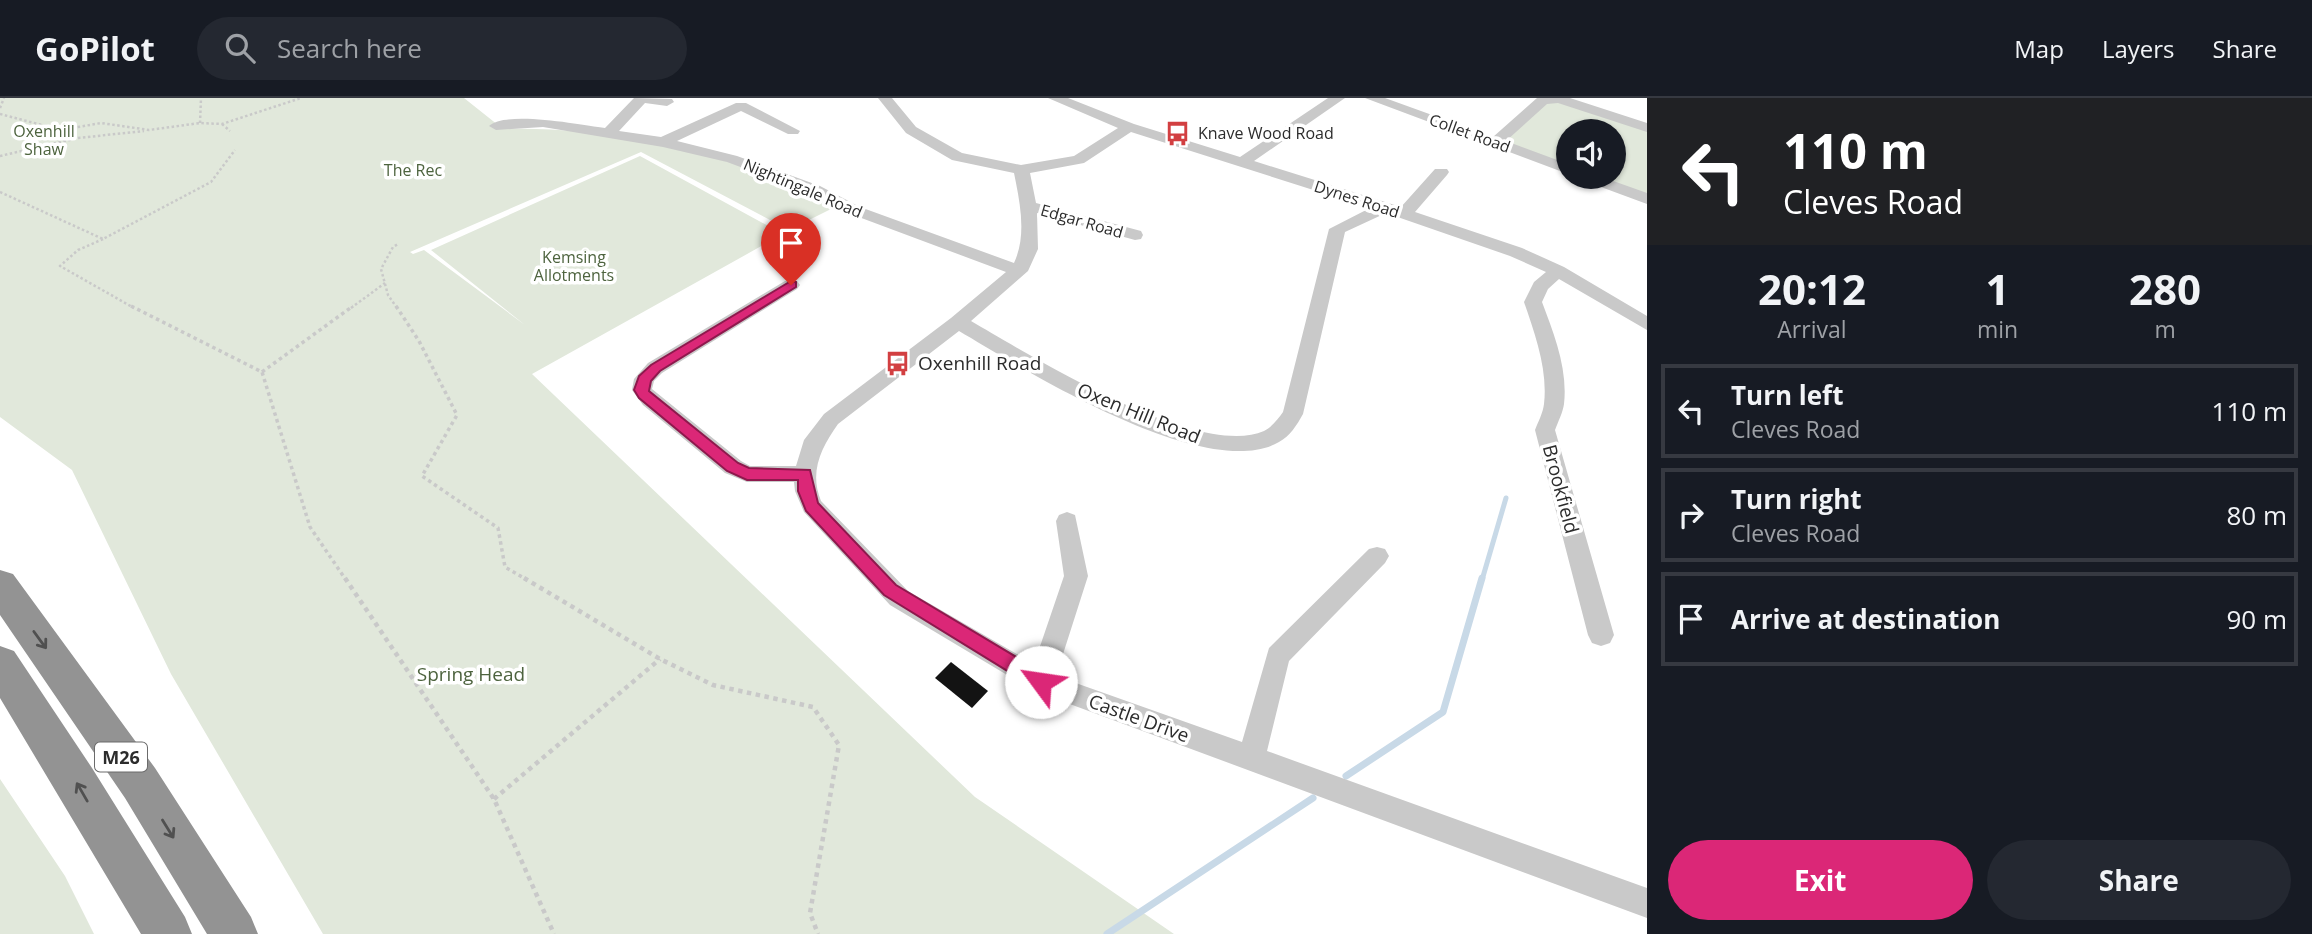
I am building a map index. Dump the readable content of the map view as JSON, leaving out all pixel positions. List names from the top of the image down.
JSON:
{
  "streets": {
    "highway": ["M26"],
    "street": [
      "Collet Road",
      "Nightingale Road",
      "Dynes Road",
      "Edgar Road",
      "Oxen Hill Road",
      "Brookfield",
      "Castle Drive"
    ]
  },
  "crossings": [
    ["Dynes Road", "Oxen Hill Road"],
    ["Dynes Road", "Brookfield"]
  ],
  "parks": [
    "Oxenhill Shaw",
    "The Rec",
    "Kemsing Allotments",
    "Spring Head"
  ],
  "places": {
    "bus stop": ["Knave Wood Road", "Oxenhill Road"]
  },
  "page": {
    "header": "GoPilot",
    "search": "Search here",
    "nav": ["Map", "Layers", "Share"],
    "turn": ["110 m", "Cleves Road"],
    "eta": [
      "20:12",
      "Arrival",
      "1",
      "min",
      "280",
      "m"
    ],
    "list": [
      {
        "name": "Turn left",
        "note": "Cleves Road",
        "value": "110 m"
      },
      {
        "name": "Turn right",
        "note": "Cleves Road",
        "value": "80 m"
      },
      {
        "name": "Arrive at destination",
        "value": "90 m"
      }
    ],
    "buttons": ["Exit", "Share"]
  }
}
